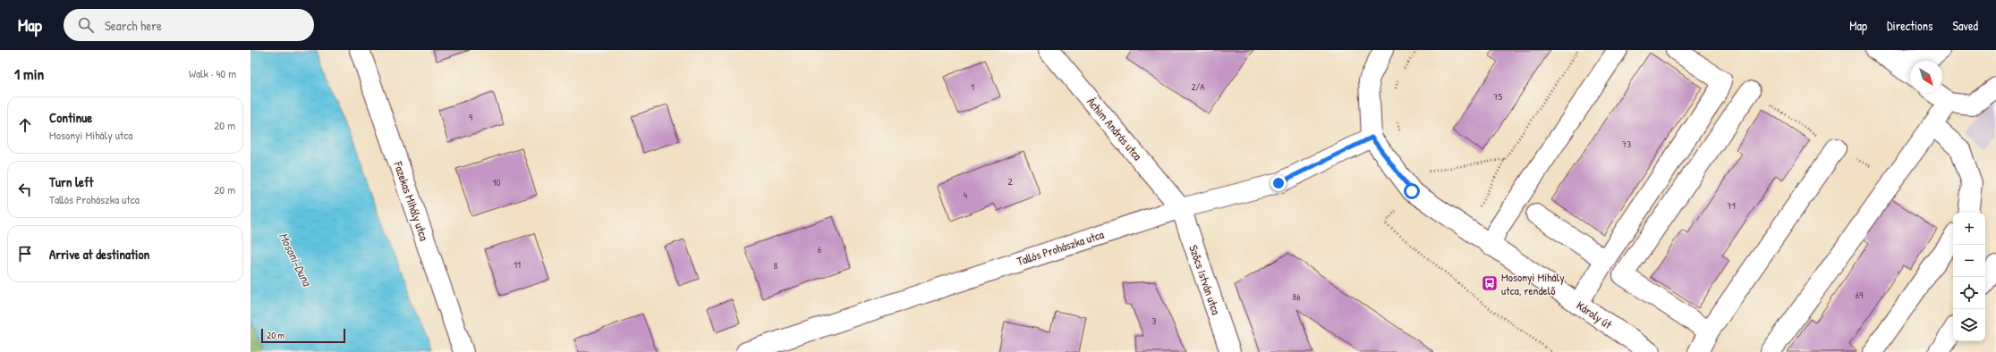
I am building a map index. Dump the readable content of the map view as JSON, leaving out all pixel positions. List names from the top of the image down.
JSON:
{
  "streets": {
    "street": [
      "Áchim András utca",
      "Fazekas Mihály utca",
      "Tallós Prohászka utca",
      "Szőcs István utca",
      "Károly út"
    ]
  },
  "crossings": [
    ["Áchim András utca", "Tallós Prohászka utca"],
    ["Áchim András utca", "Szőcs István utca"],
    ["Tallós Prohászka utca", "Szőcs István utca"],
    ["Tallós Prohászka utca", "Károly út"]
  ],
  "water": ["Mosoni-Duna"],
  "places": {
    "bus stop": ["Mosonyi Mihály utca, rendelő"]
  },
  "house_numbers": [
    "1",
    "2/A",
    "75",
    "9",
    "73",
    "2",
    "10",
    "4",
    "71",
    "6",
    "11",
    "8",
    "69",
    "86",
    "3"
  ],
  "scale_bar": "20 m",
  "north": "bottom right",
  "page": {
    "header": "Map",
    "search": "Search here",
    "nav": ["Map", "Directions", "Saved"],
    "heading": ["1 min", "Walk · 40 m"],
    "list": [
      ["Continue", "Mosonyi Mihály utca", "20 m"],
      ["Turn left", "Tallós Prohászka utca", "20 m"],
      "Arrive at destination"
    ],
    "map_buttons": ["+", "−"],
    "scale": "20 m"
  }
}
